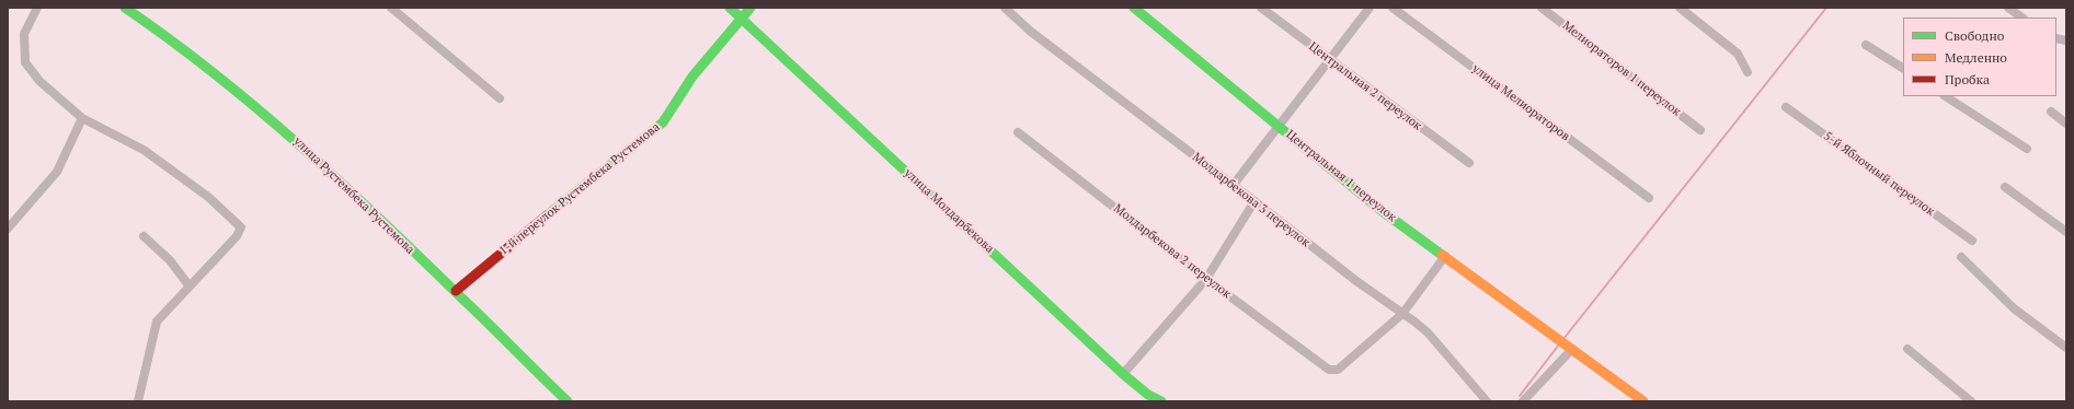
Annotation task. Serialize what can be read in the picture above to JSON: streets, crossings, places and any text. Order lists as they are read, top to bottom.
{
  "streets": {
    "street": [
      "Мелиораторов 1 переулок",
      "Центральная 2 переулок",
      "улица Мелиораторов",
      "5-й Яблочный переулок",
      "Центральная 1 переулок",
      "1-й переулок Рустембека Рустемова",
      "улица Рустембека Рустемова",
      "Молдарбекова 3 переулок",
      "улица Молдарбекова",
      "Молдарбекова 2 переулок"
    ]
  },
  "crossings": [
    ["1-й переулок Рустембека Рустемова", "улица Рустембека Рустемова"],
    ["1-й переулок Рустембека Рустемова", "улица Молдарбекова"],
    ["Молдарбекова 3 переулок", "Молдарбекова 2 переулок"]
  ],
  "legend": ["Свободно", "Медленно", "Пробка"]
}
